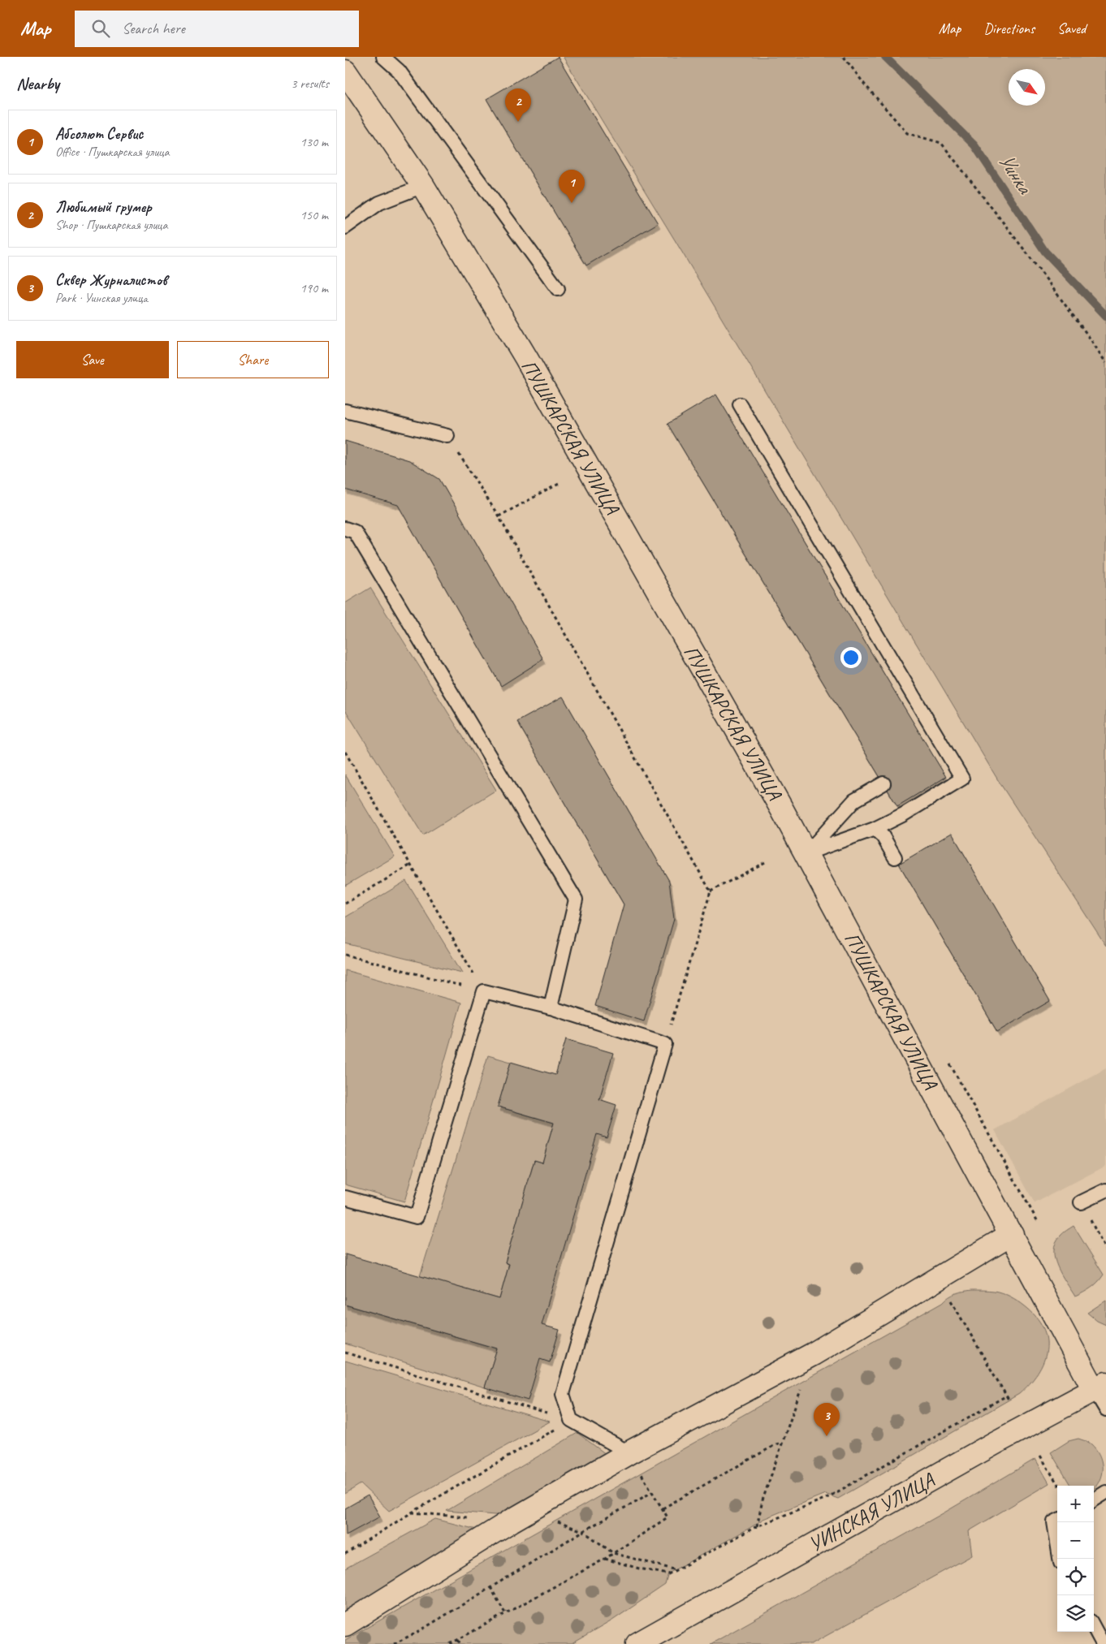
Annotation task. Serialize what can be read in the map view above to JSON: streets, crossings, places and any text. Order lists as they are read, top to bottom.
{
  "streets": {
    "street": ["ПУШКАРСКАЯ УЛИЦА", "УИНСКАЯ УЛИЦА"]
  },
  "crossings": [
    ["ПУШКАРСКАЯ УЛИЦА", "УИНСКАЯ УЛИЦА"]
  ],
  "water": ["Уинка"],
  "north": "bottom right",
  "page": {
    "header": "Map",
    "search": "Search here",
    "nav": ["Map", "Directions", "Saved"],
    "heading": ["Nearby", "3 results"],
    "pins": ["2", "1", "3"],
    "list": [
      {
        "mark": "1",
        "name": "Абсолют Сервис",
        "note": "Office · Пушкарская улица",
        "value": "130 m"
      },
      {
        "mark": "2",
        "name": "Любимый грумер",
        "note": "Shop · Пушкарская улица",
        "value": "150 m"
      },
      {
        "mark": "3",
        "name": "Сквер Журналистов",
        "note": "Park · Уинская улица",
        "value": "190 m"
      }
    ],
    "buttons": ["Save", "Share"],
    "map_buttons": ["+", "−"]
  }
}
